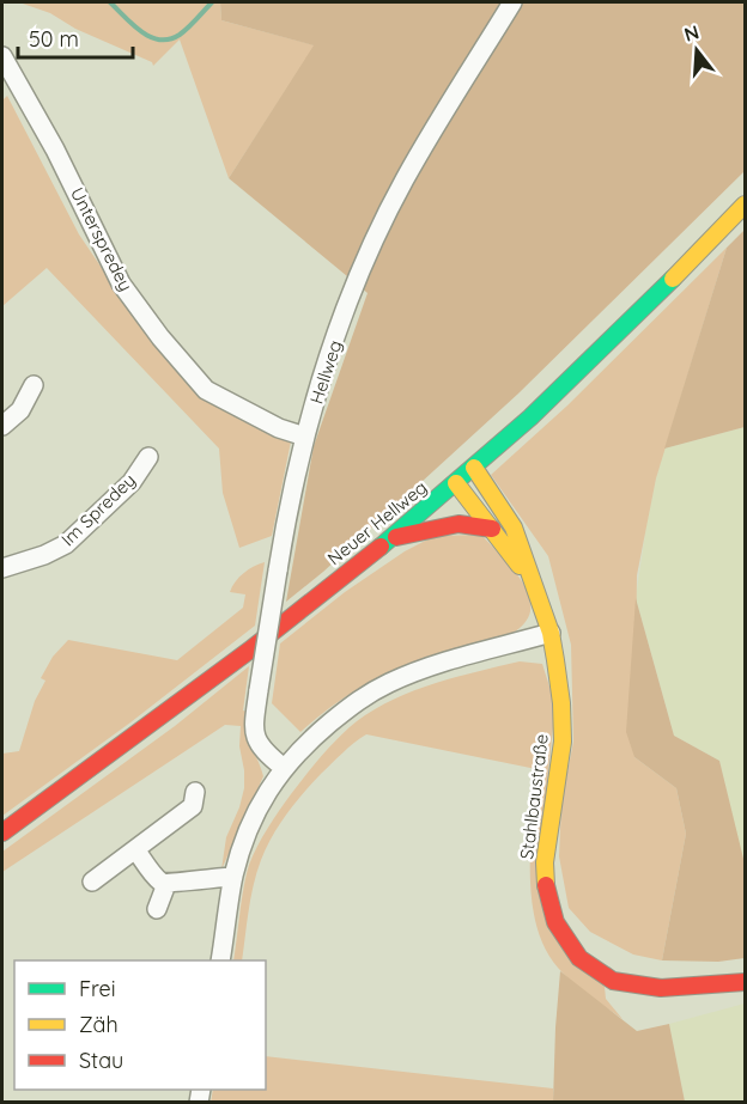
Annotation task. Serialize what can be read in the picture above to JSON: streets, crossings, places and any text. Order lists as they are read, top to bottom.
{
  "streets": {
    "main road": ["Neuer Hellweg", "Stahlbaustraße"],
    "street": ["Unterspredey", "Hellweg", "Im Spredey"]
  },
  "crossings": [
    ["Unterspredey", "Hellweg"],
    ["Neuer Hellweg", "Stahlbaustraße"]
  ],
  "legend": ["Frei", "Zäh", "Stau"],
  "scale_bar": "50 m",
  "north": "top"
}
